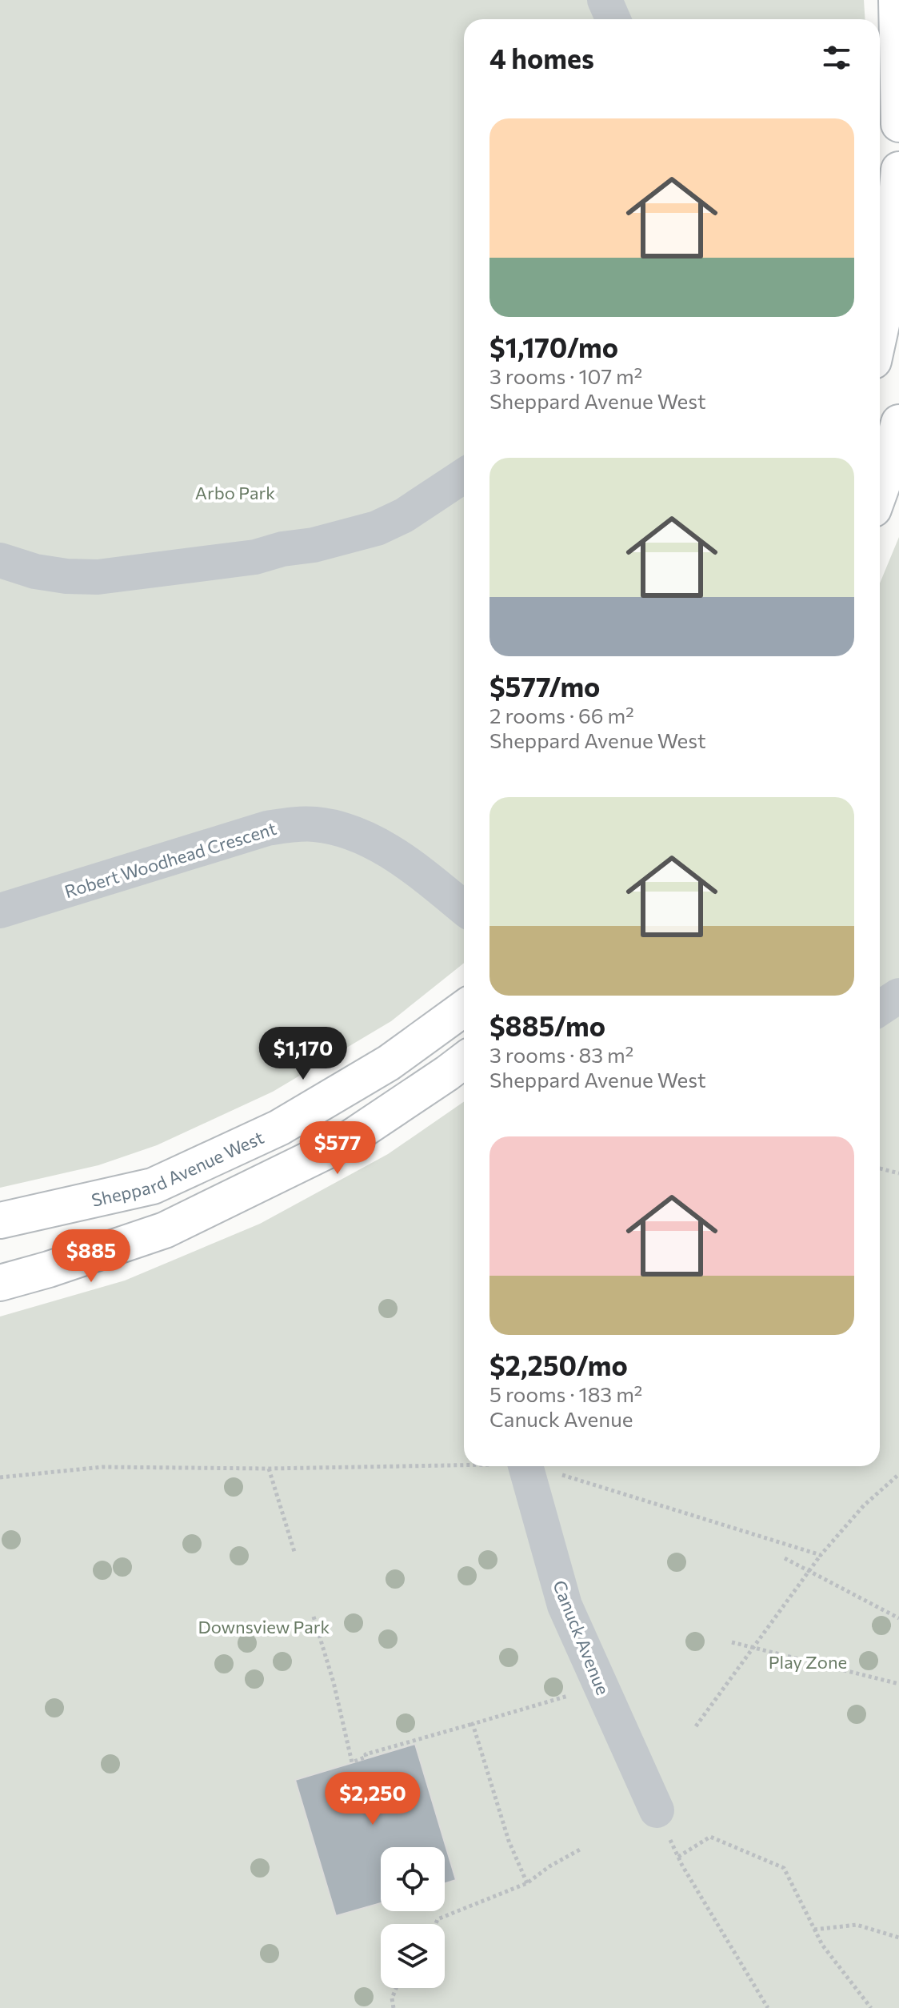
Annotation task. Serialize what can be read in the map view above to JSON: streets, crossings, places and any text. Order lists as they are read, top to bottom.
{
  "streets": {
    "main road": ["Sheppard Avenue West"],
    "street": ["Robert Woodhead Crescent", "Canuck Avenue"]
  },
  "parks": ["Arbo Park", "Downsview Park", "Play Zone"],
  "page": {
    "heading": "4 homes",
    "list": [
      {
        "name": "$1,170/mo",
        "note": "3 rooms · 107 m² · Sheppard Avenue West"
      },
      {
        "name": "$577/mo",
        "note": "2 rooms · 66 m² · Sheppard Avenue West"
      },
      {
        "name": "$885/mo",
        "note": "3 rooms · 83 m² · Sheppard Avenue West"
      },
      {
        "name": "$2,250/mo",
        "note": "5 rooms · 183 m² · Canuck Avenue"
      }
    ],
    "price": [
      "$1,170",
      "$577",
      "$885",
      "$2,250"
    ]
  }
}
